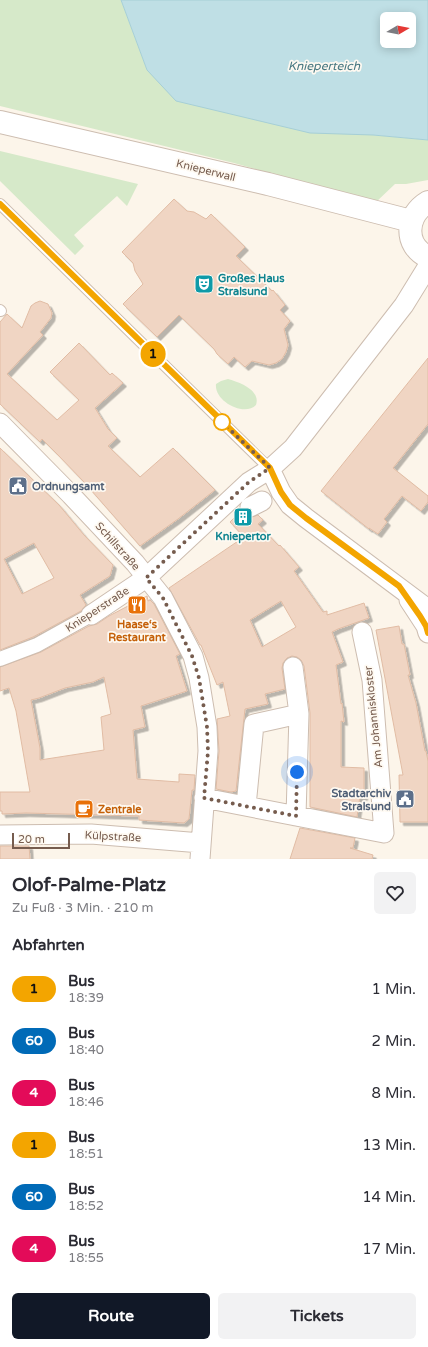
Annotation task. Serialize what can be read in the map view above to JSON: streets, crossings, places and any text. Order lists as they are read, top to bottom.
{
  "streets": {
    "street": [
      "Knieperwall",
      "Schillstraße",
      "Knieperstraße",
      "Am Johanniskloster",
      "Külpstraße"
    ]
  },
  "crossings": [
    ["Schillstraße", "Knieperstraße"],
    ["Schillstraße", "Am Johanniskloster"],
    ["Schillstraße", "Külpstraße"]
  ],
  "water": ["Knieperteich"],
  "places": {
    "theatre": ["Großes Haus Stralsund"],
    "public building": ["Ordnungsamt", "Stadtarchiv Stralsund"],
    "building": ["Kniepertor"],
    "restaurant": ["Haase‘s Restaurant"],
    "cafe": ["Zentrale"]
  },
  "lines": ["bus line 1"],
  "scale_bar": "20 m",
  "north": "right",
  "page": {
    "on_map": "1",
    "scale": "20 m",
    "heading": [
      ["Olof-Palme-Platz", "Zu Fuß · 3 Min. · 210 m"],
      "Abfahrten"
    ],
    "list": [
      {
        "mark": "1",
        "name": "Bus",
        "note": "18:39",
        "value": "1 Min."
      },
      {
        "mark": "60",
        "name": "Bus",
        "note": "18:40",
        "value": "2 Min."
      },
      {
        "mark": "4",
        "name": "Bus",
        "note": "18:46",
        "value": "8 Min."
      },
      {
        "mark": "1",
        "name": "Bus",
        "note": "18:51",
        "value": "13 Min."
      },
      {
        "mark": "60",
        "name": "Bus",
        "note": "18:52",
        "value": "14 Min."
      },
      {
        "mark": "4",
        "name": "Bus",
        "note": "18:55",
        "value": "17 Min."
      }
    ],
    "buttons": ["Route", "Tickets"]
  }
}
